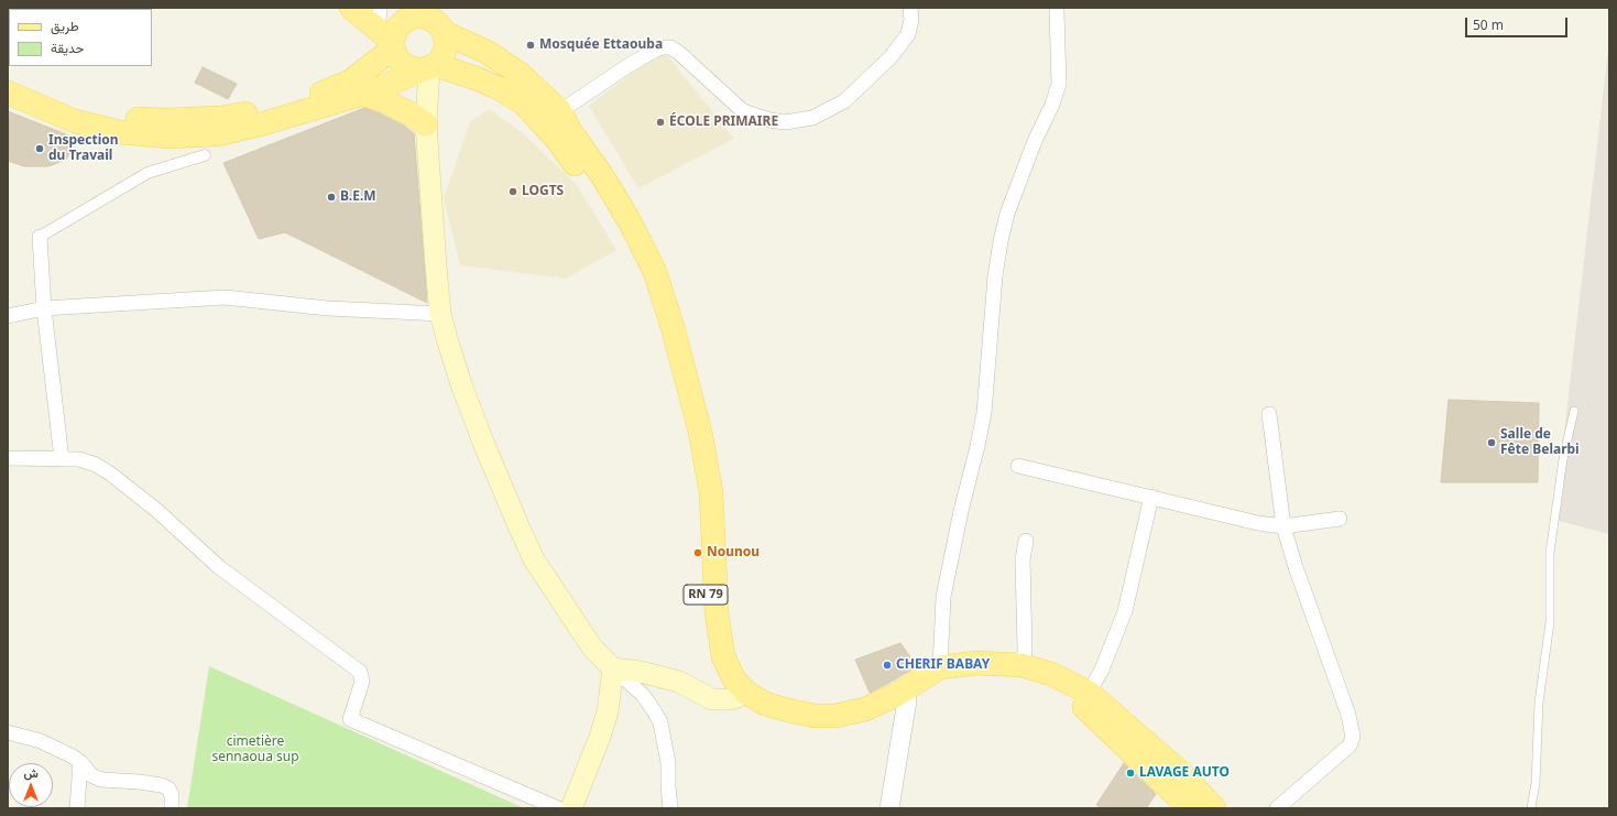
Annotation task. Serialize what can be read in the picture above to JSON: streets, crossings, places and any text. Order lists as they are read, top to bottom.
{
  "streets": {
    "main road": ["RN 79"]
  },
  "parks": ["cimetière sennaoua sup"],
  "places": [
    "Mosquée Ettaouba",
    "ÉCOLE PRIMAIRE",
    "Inspection du Travail",
    "LOGTS",
    "B.E.M",
    "Salle de Fête Belarbi",
    "Nounou",
    "CHERIF BABAY",
    "LAVAGE AUTO"
  ],
  "legend": ["طريق", "حديقة"],
  "scale_bar": "50 m",
  "north": "top"
}
